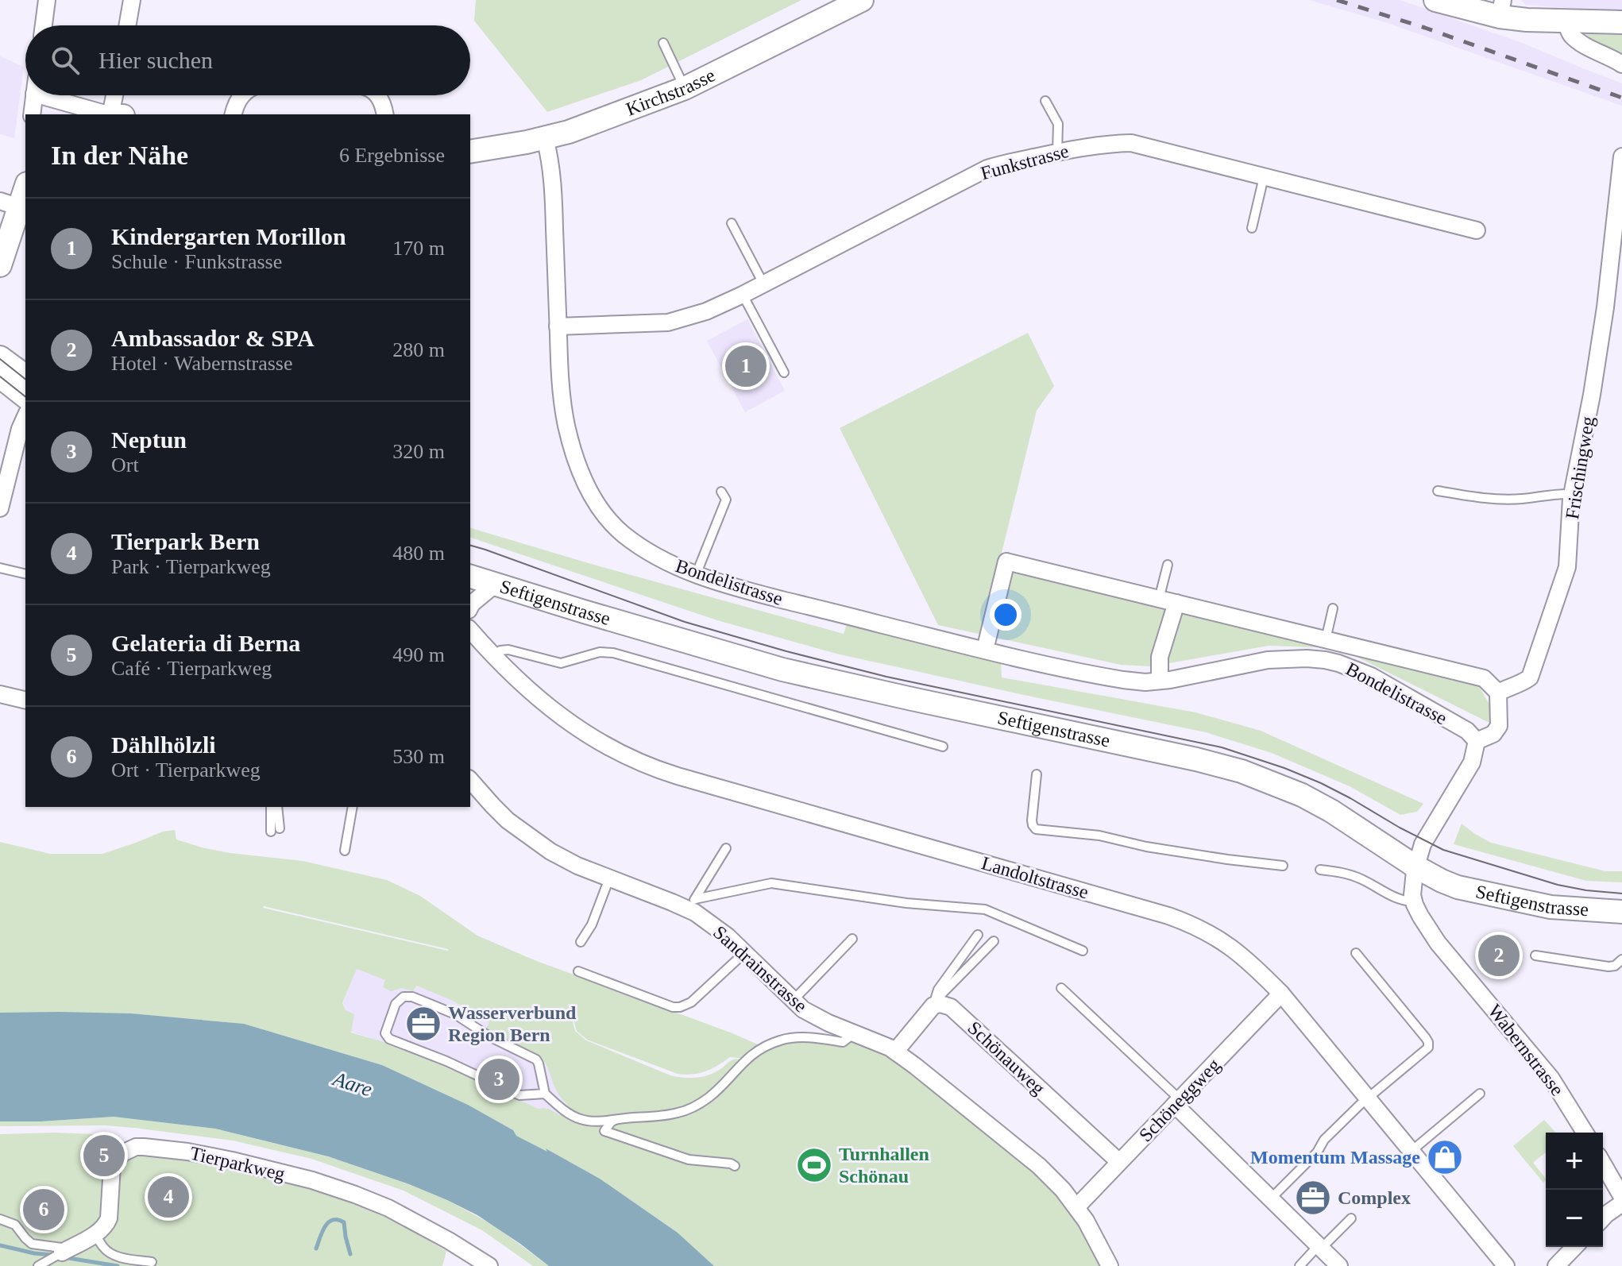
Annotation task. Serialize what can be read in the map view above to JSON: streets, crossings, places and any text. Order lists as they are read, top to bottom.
{
  "streets": {
    "main road": ["Kirchstrasse", "Seftigenstrasse"],
    "street": [
      "Funkstrasse",
      "Frischingweg",
      "Bondelistrasse",
      "Landoltstrasse",
      "Sandrainstrasse",
      "Wabernstrasse",
      "Schönauweg",
      "Schöneggweg",
      "Tierparkweg"
    ]
  },
  "crossings": [
    ["Kirchstrasse", "Bondelistrasse"],
    ["Funkstrasse", "Bondelistrasse"],
    ["Frischingweg", "Bondelistrasse"],
    ["Landoltstrasse", "Schöneggweg"],
    ["Sandrainstrasse", "Schöneggweg"],
    ["Schönauweg", "Schöneggweg"]
  ],
  "water": ["Aare"],
  "places": {
    "office": ["Wasserverbund Region Bern", "Complex"],
    "shop": ["Momentum Massage"],
    "sports": ["Turnhallen Schönau"]
  },
  "page": {
    "search": "Hier suchen",
    "heading": ["In der Nähe", "6 Ergebnisse"],
    "list": [
      {
        "mark": "1",
        "name": "Kindergarten Morillon",
        "note": "Schule · Funkstrasse",
        "value": "170 m"
      },
      {
        "mark": "2",
        "name": "Ambassador & SPA",
        "note": "Hotel · Wabernstrasse",
        "value": "280 m"
      },
      {
        "mark": "3",
        "name": "Neptun",
        "note": "Ort",
        "value": "320 m"
      },
      {
        "mark": "4",
        "name": "Tierpark Bern",
        "note": "Park · Tierparkweg",
        "value": "480 m"
      },
      {
        "mark": "5",
        "name": "Gelateria di Berna",
        "note": "Café · Tierparkweg",
        "value": "490 m"
      },
      {
        "mark": "6",
        "name": "Dählhölzli",
        "note": "Ort · Tierparkweg",
        "value": "530 m"
      }
    ],
    "pins": [
      "1",
      "2",
      "3",
      "5",
      "4",
      "6"
    ],
    "map_buttons": ["+", "−"]
  }
}
